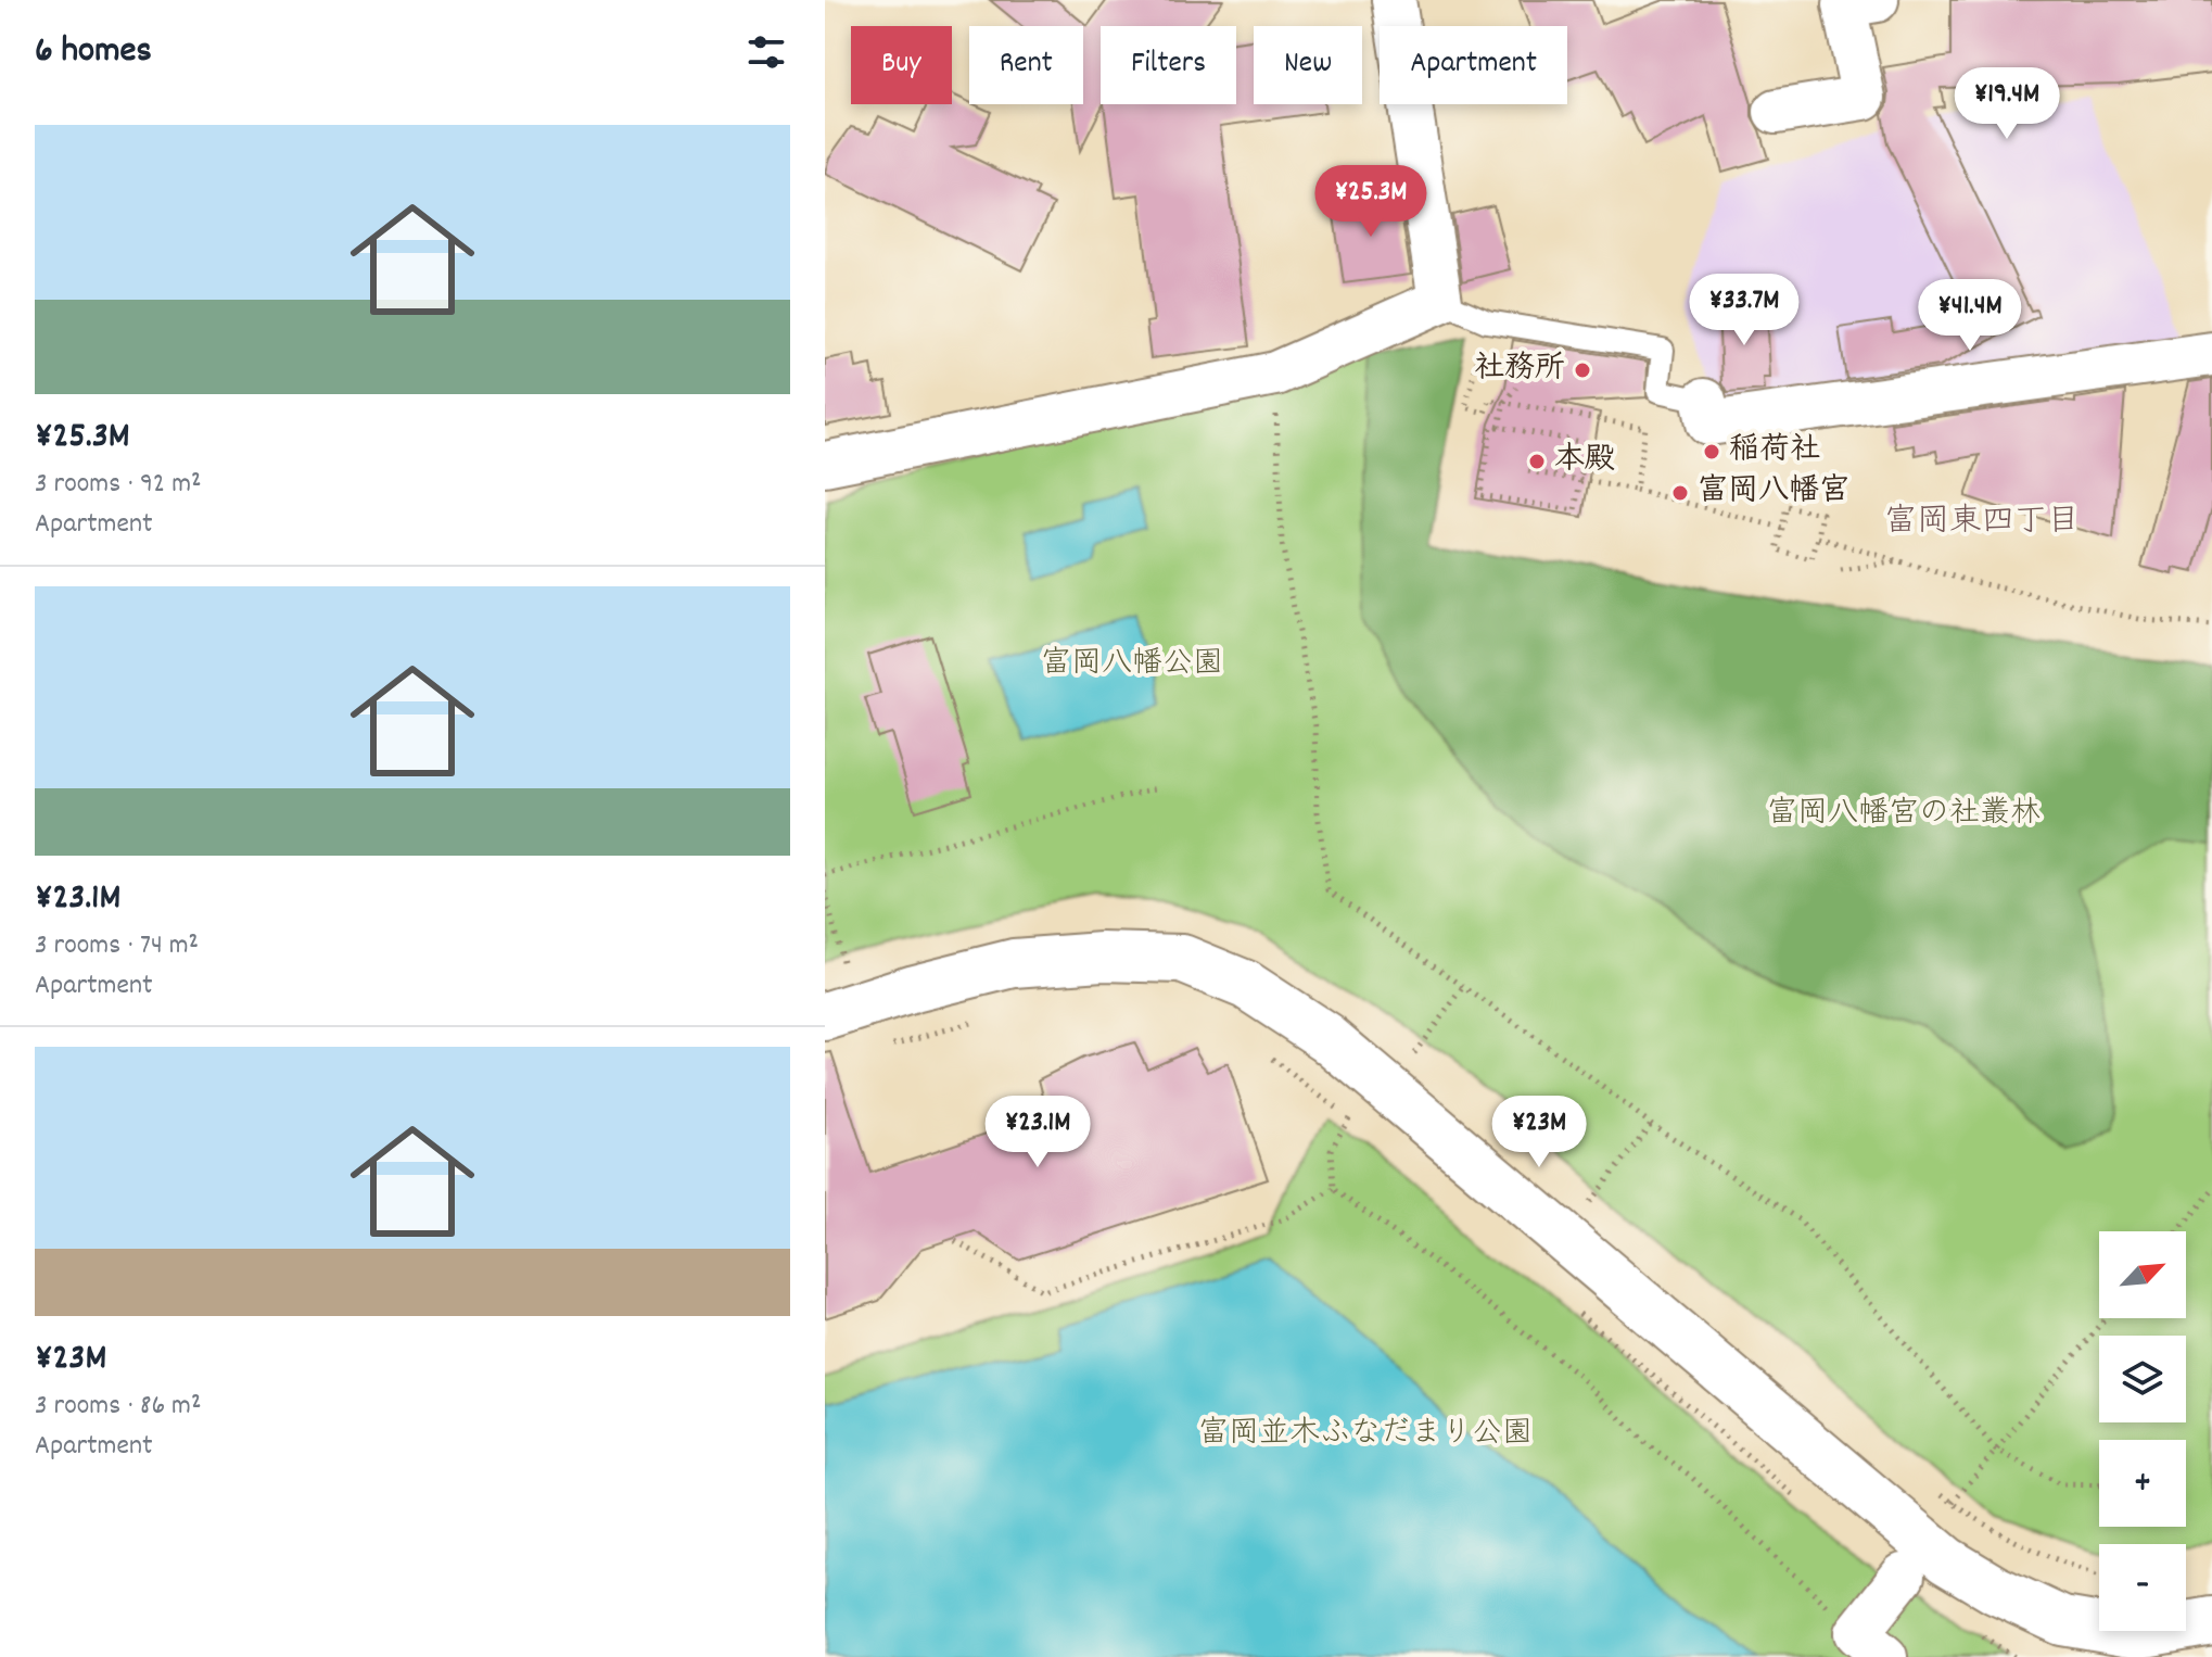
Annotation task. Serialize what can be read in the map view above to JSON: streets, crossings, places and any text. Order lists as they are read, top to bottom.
{
  "districts": ["富岡東四丁目"],
  "parks": ["富岡八幡公園", "富岡八幡宮の社叢林", "富岡並木ふなだまり公園"],
  "places": [
    "社務所",
    "稲荷社",
    "本殿",
    "富岡八幡宮"
  ],
  "north": "top right",
  "page": {
    "heading": "6 homes",
    "chip": [
      "Buy",
      "Rent",
      "Filters",
      "New",
      "Apartment"
    ],
    "price": [
      "¥19.4M",
      "¥25.3M",
      "¥33.7M",
      "¥41.4M",
      "¥23.1M",
      "¥23M"
    ],
    "list": [
      {
        "name": "¥25.3M",
        "note": "3 rooms · 92 m² · Apartment"
      },
      {
        "name": "¥23.1M",
        "note": "3 rooms · 74 m² · Apartment"
      },
      {
        "name": "¥23M",
        "note": "3 rooms · 86 m² · Apartment"
      }
    ],
    "map_buttons": ["+", "−"]
  }
}
